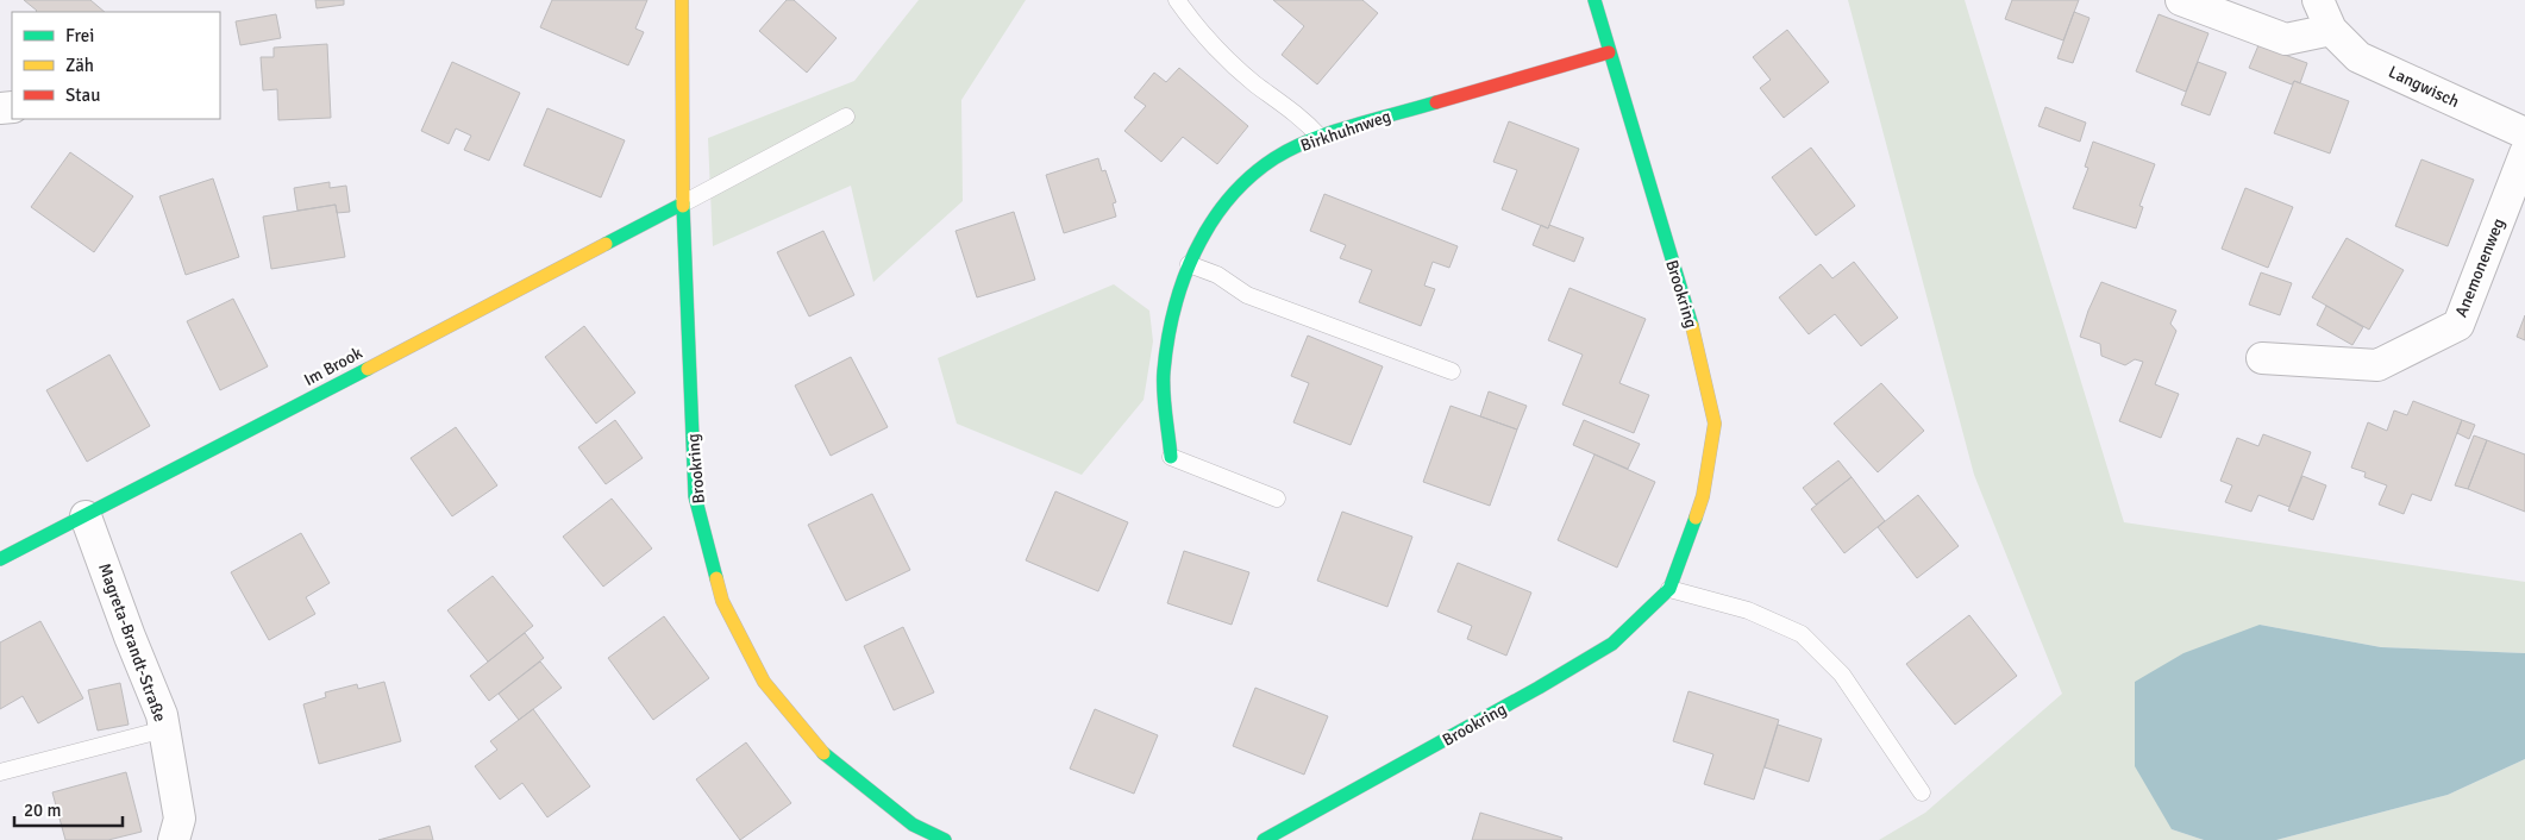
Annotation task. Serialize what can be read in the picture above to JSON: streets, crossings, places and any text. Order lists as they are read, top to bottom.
{
  "streets": {
    "street": [
      "Langwisch",
      "Birkhuhnweg",
      "Anemonenweg",
      "Brookring",
      "Im Brook",
      "Magreta-Brandt-Straße"
    ]
  },
  "crossings": [
    ["Birkhuhnweg", "Brookring"],
    ["Brookring", "Im Brook"],
    ["Im Brook", "Magreta-Brandt-Straße"]
  ],
  "legend": ["Frei", "Zäh", "Stau"],
  "scale_bar": "20 m"
}
